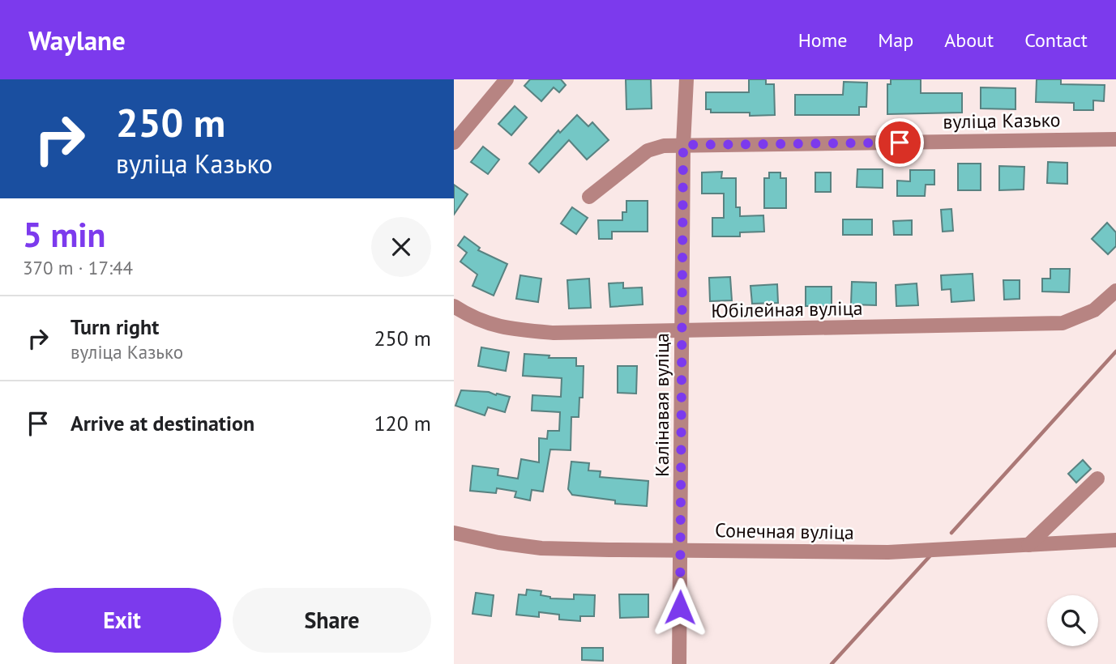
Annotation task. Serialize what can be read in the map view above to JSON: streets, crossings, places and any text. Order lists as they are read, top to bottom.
{
  "streets": {
    "street": [
      "вуліца Казько",
      "Юбілейная вуліца",
      "Калінавая вуліца",
      "Сонечная вуліца"
    ]
  },
  "crossings": [
    ["вуліца Казько", "Калінавая вуліца"],
    ["Юбілейная вуліца", "Калінавая вуліца"],
    ["Калінавая вуліца", "Сонечная вуліца"]
  ],
  "page": {
    "header": "Waylane",
    "nav": [
      "Home",
      "Map",
      "About",
      "Contact"
    ],
    "turn": ["250 m", "вуліца Казько"],
    "heading": ["5 min", "370 m · 17:44"],
    "list": [
      {
        "name": "Turn right",
        "note": "вуліца Казько",
        "value": "250 m"
      },
      {
        "name": "Arrive at destination",
        "value": "120 m"
      }
    ],
    "buttons": ["Exit", "Share"]
  }
}
